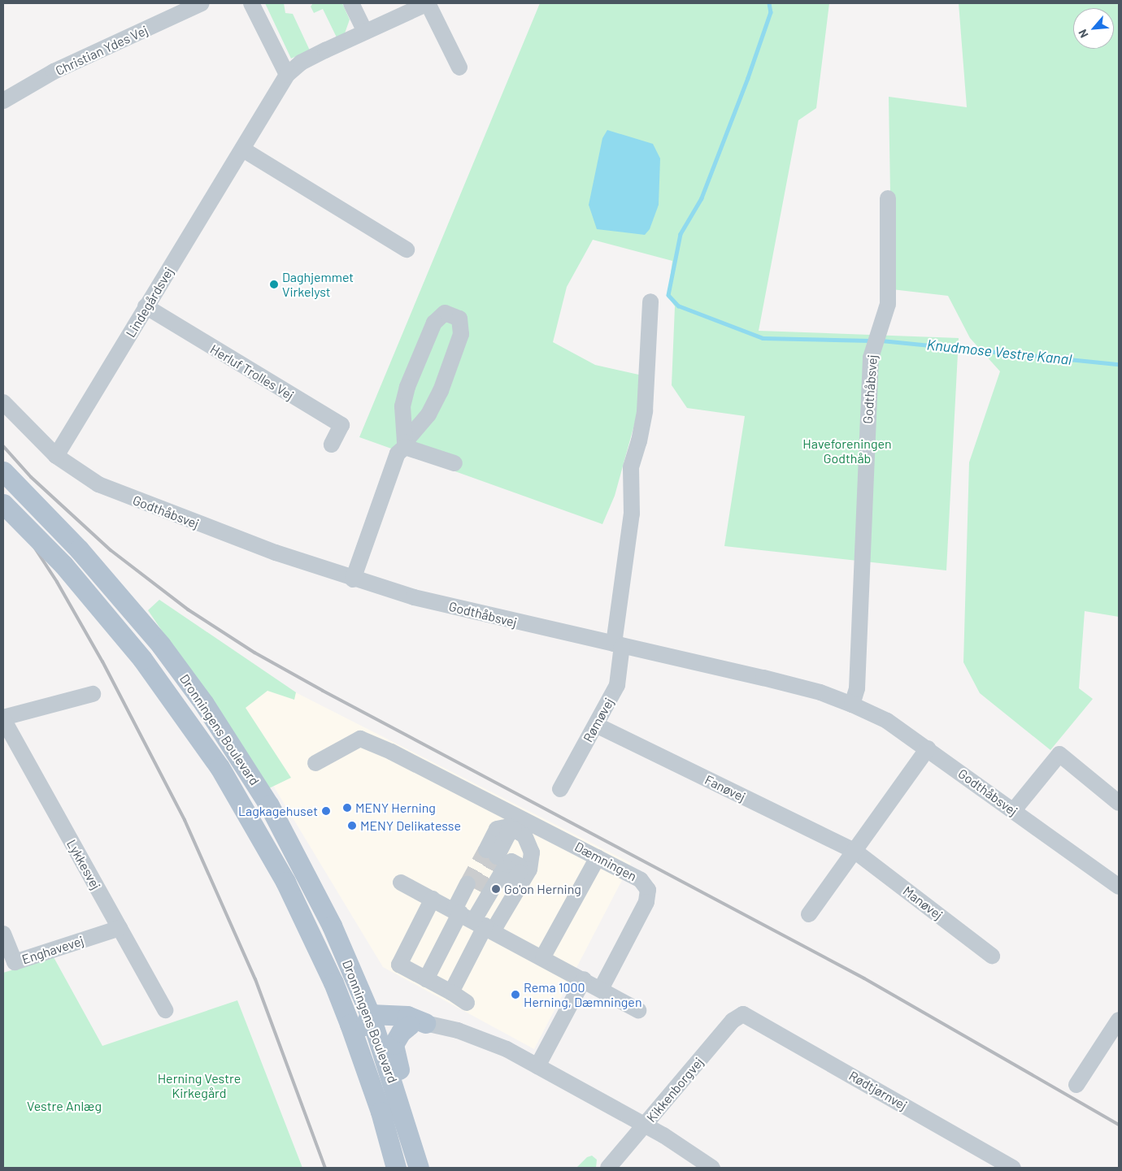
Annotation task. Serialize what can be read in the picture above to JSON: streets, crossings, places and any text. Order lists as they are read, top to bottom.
{
  "streets": {
    "main road": ["Dronningens Boulevard"],
    "street": [
      "Christian Ydes Vej",
      "Lindegårdsvej",
      "Herluf Trolles Vej",
      "Godthåbsvej",
      "Rømøvej",
      "Fanøvej",
      "Dæmningen",
      "Lykkesvej",
      "Manøvej",
      "Enghavevej",
      "Kikkenborgvej",
      "Rødtjørnvej"
    ]
  },
  "crossings": [
    ["Lindegårdsvej", "Herluf Trolles Vej"],
    ["Lindegårdsvej", "Godthåbsvej"],
    ["Godthåbsvej", "Rømøvej"],
    ["Rømøvej", "Fanøvej"],
    ["Fanøvej", "Manøvej"],
    ["Lykkesvej", "Enghavevej"],
    ["Kikkenborgvej", "Rødtjørnvej"]
  ],
  "water": ["Knudmose Vestre Kanal"],
  "parks": ["Haveforeningen Godthåb", "Herning Vestre Kirkegård", "Vestre Anlæg"],
  "places": [
    "Daghjemmet Virkelyst",
    "MENY Herning",
    "Lagkagehuset",
    "MENY Delikatesse",
    "Go'on Herning",
    "Rema 1000 Herning, Dæmningen"
  ],
  "north": "bottom left"
}
